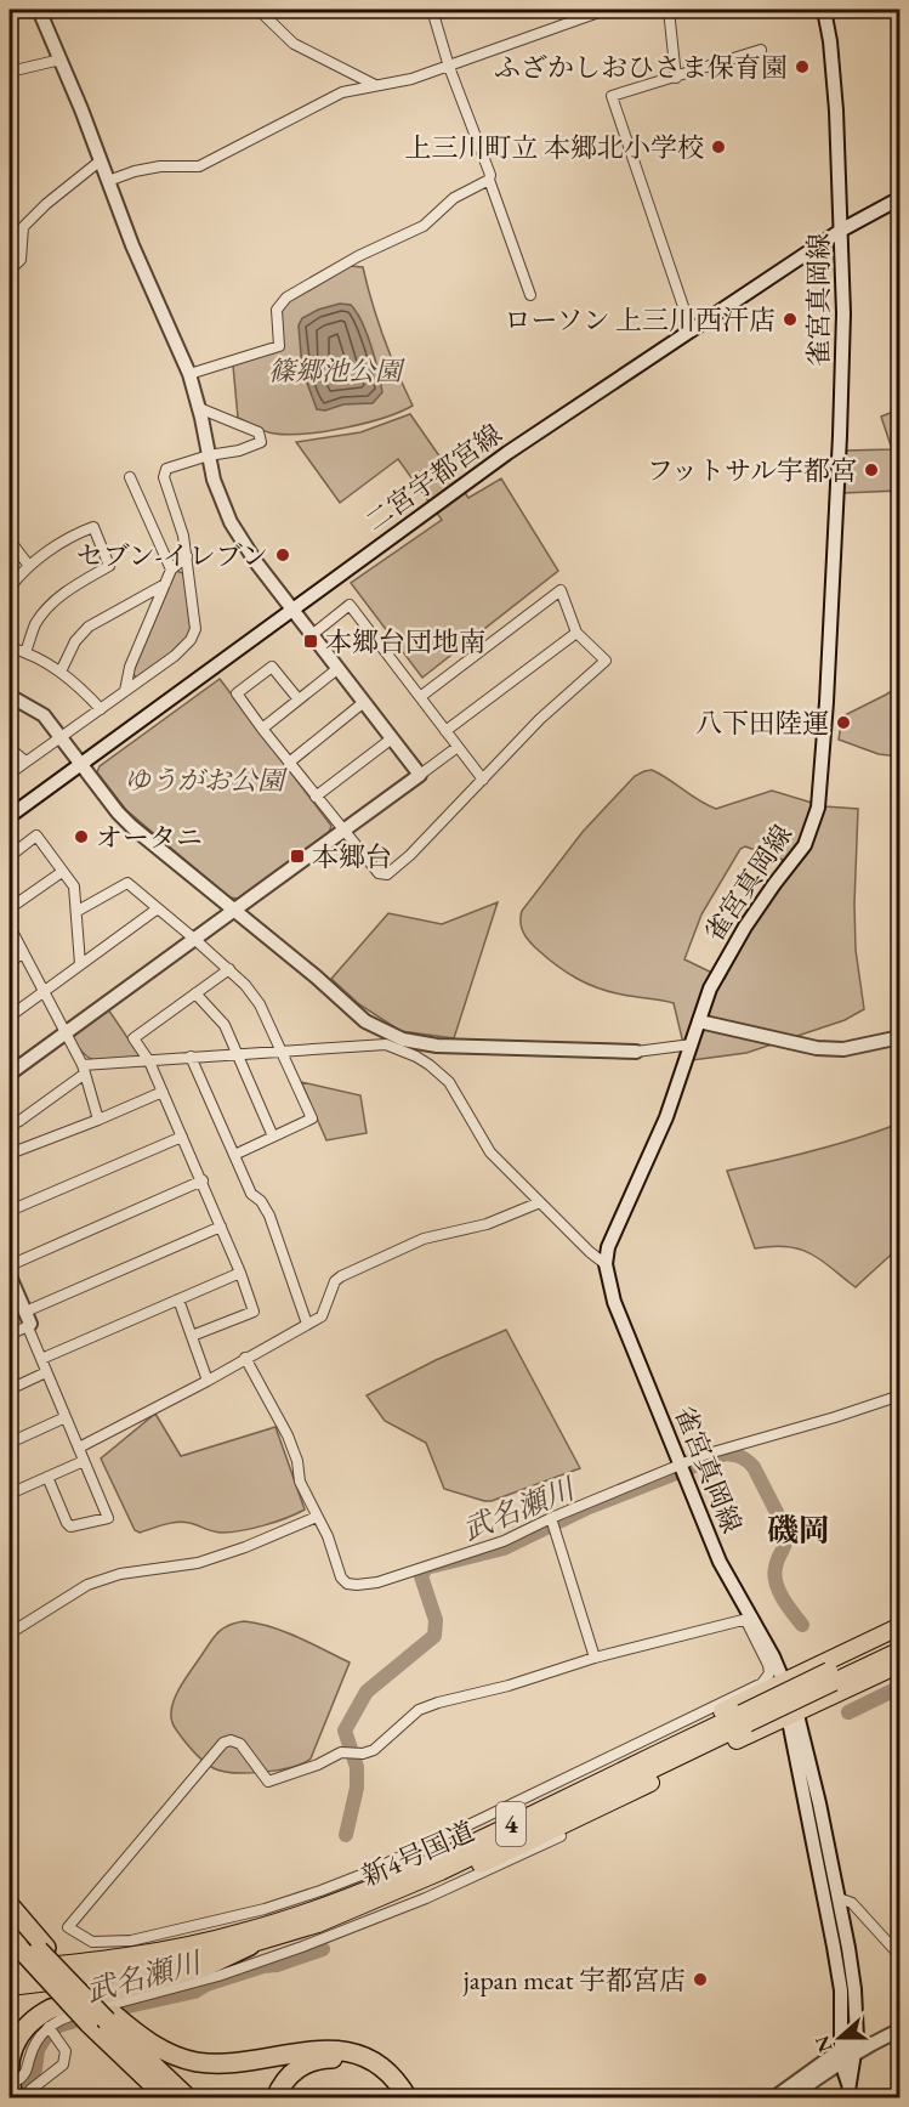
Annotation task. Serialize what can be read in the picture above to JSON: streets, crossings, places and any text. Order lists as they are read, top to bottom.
{
  "streets": {
    "highway": ["4", "新4号国道"],
    "main road": ["雀宮真岡線", "二宮宇都宮線"]
  },
  "crossings": [
    ["雀宮真岡線", "二宮宇都宮線"]
  ],
  "districts": ["磯岡"],
  "water": ["武名瀬川"],
  "parks": ["篠郷池公園", "ゆうがお公園"],
  "places": {
    "other": [
      "ふざかしおひさま保育園",
      "上三川町立 本郷北小学校",
      "ローソン 上三川西汗店",
      "フットサル宇都宮",
      "セブン-イレブン",
      "八下田陸運",
      "オータニ",
      "japan meat 宇都宮店"
    ],
    "transit": ["本郷台団地南", "本郷台"]
  },
  "north": "left"
}
